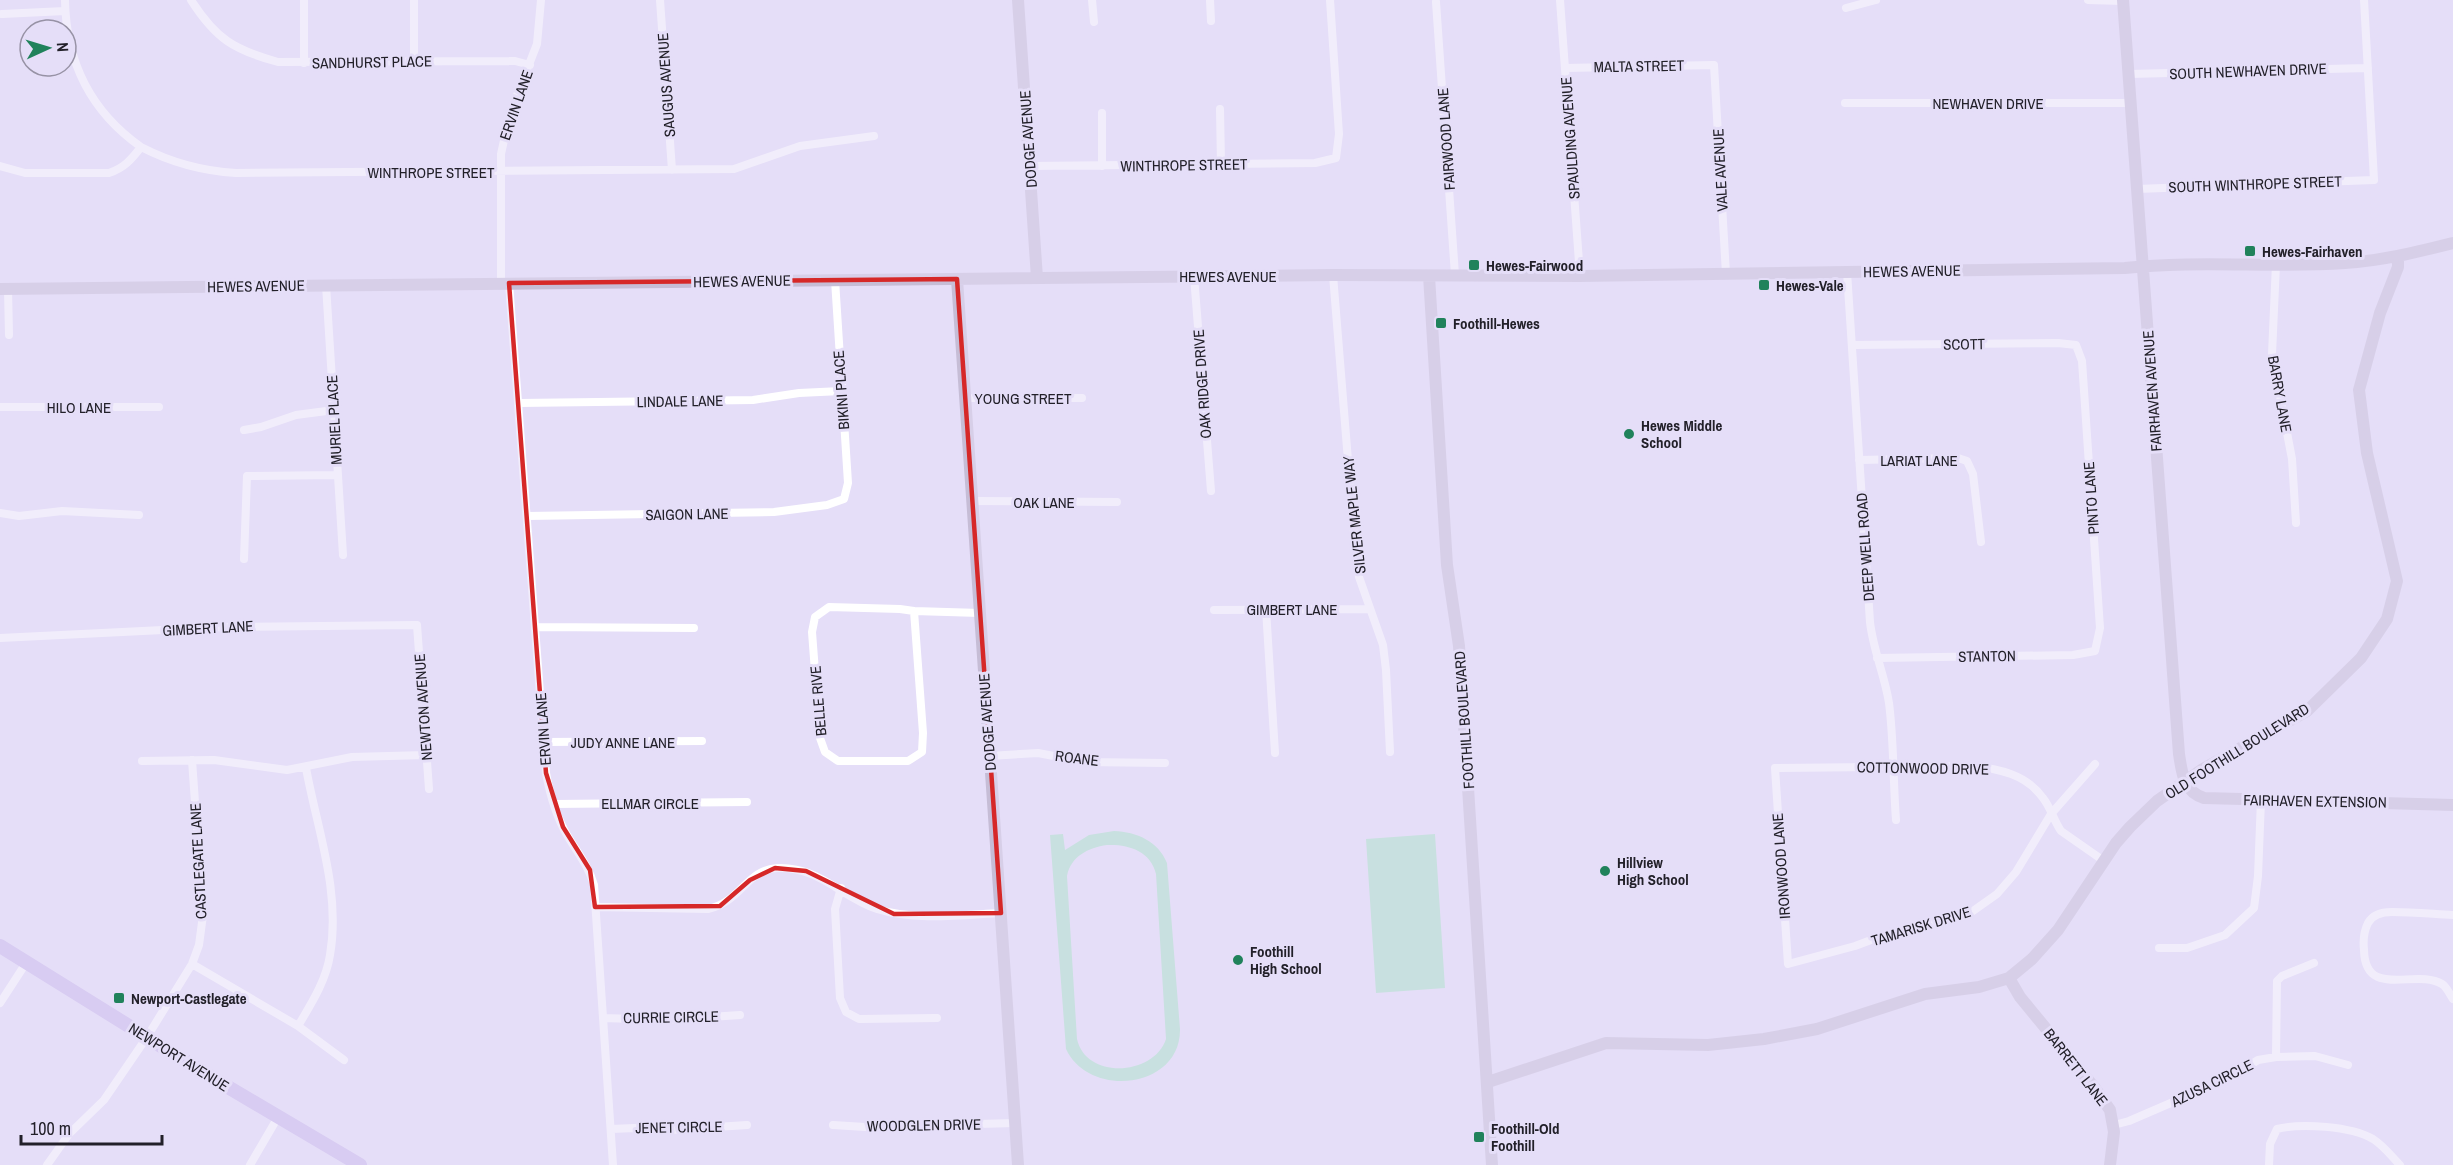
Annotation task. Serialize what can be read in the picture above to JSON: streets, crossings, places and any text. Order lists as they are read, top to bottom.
{
  "streets": {
    "main road": ["NEWPORT AVENUE"],
    "street": [
      "SANDHURST PLACE",
      "MALTA STREET",
      "SOUTH NEWHAVEN DRIVE",
      "SAUGUS AVENUE",
      "NEWHAVEN DRIVE",
      "ERVIN LANE",
      "SPAULDING AVENUE",
      "DODGE AVENUE",
      "FAIRWOOD LANE",
      "WINTHROPE STREET",
      "VALE AVENUE",
      "SOUTH WINTHROPE STREET",
      "HEWES AVENUE",
      "SCOTT",
      "OAK RIDGE DRIVE",
      "BIKINI PLACE",
      "FAIRHAVEN AVENUE",
      "BARRY LANE",
      "YOUNG STREET",
      "LINDALE LANE",
      "HILO LANE",
      "MURIEL PLACE",
      "LARIAT LANE",
      "PINTO LANE",
      "OAK LANE",
      "SAIGON LANE",
      "SILVER MAPLE WAY",
      "DEEP WELL ROAD",
      "GIMBERT LANE",
      "STANTON",
      "BELLE RIVE",
      "NEWTON AVENUE",
      "FOOTHILL BOULEVARD",
      "JUDY ANNE LANE",
      "OLD FOOTHILL BOULEVARD",
      "ROANE",
      "COTTONWOOD DRIVE",
      "FAIRHAVEN EXTENSION",
      "ELLMAR CIRCLE",
      "CASTLEGATE LANE",
      "IRONWOOD LANE",
      "TAMARISK DRIVE",
      "CURRIE CIRCLE",
      "BARRETT LANE",
      "AZUSA CIRCLE",
      "WOODGLEN DRIVE",
      "JENET CIRCLE"
    ]
  },
  "crossings": [
    ["SANDHURST PLACE", "ERVIN LANE"],
    ["MALTA STREET", "SPAULDING AVENUE"],
    ["MALTA STREET", "VALE AVENUE"],
    ["SOUTH NEWHAVEN DRIVE", "SOUTH WINTHROPE STREET"],
    ["SOUTH NEWHAVEN DRIVE", "FAIRHAVEN AVENUE"],
    ["SAUGUS AVENUE", "WINTHROPE STREET"],
    ["NEWHAVEN DRIVE", "FAIRHAVEN AVENUE"],
    ["ERVIN LANE", "WINTHROPE STREET"],
    ["ERVIN LANE", "HEWES AVENUE"],
    ["ERVIN LANE", "LINDALE LANE"],
    ["ERVIN LANE", "SAIGON LANE"],
    ["ERVIN LANE", "JUDY ANNE LANE"],
    ["ERVIN LANE", "ELLMAR CIRCLE"],
    ["ERVIN LANE", "CURRIE CIRCLE"],
    ["ERVIN LANE", "JENET CIRCLE"],
    ["SPAULDING AVENUE", "HEWES AVENUE"],
    ["DODGE AVENUE", "WINTHROPE STREET"],
    ["DODGE AVENUE", "HEWES AVENUE"],
    ["DODGE AVENUE", "YOUNG STREET"],
    ["DODGE AVENUE", "OAK LANE"],
    ["DODGE AVENUE", "BELLE RIVE"],
    ["DODGE AVENUE", "ROANE"],
    ["DODGE AVENUE", "WOODGLEN DRIVE"],
    ["FAIRWOOD LANE", "HEWES AVENUE"],
    ["VALE AVENUE", "HEWES AVENUE"],
    ["SOUTH WINTHROPE STREET", "FAIRHAVEN AVENUE"],
    ["HEWES AVENUE", "OAK RIDGE DRIVE"],
    ["HEWES AVENUE", "BIKINI PLACE"],
    ["HEWES AVENUE", "FAIRHAVEN AVENUE"],
    ["HEWES AVENUE", "BARRY LANE"],
    ["HEWES AVENUE", "MURIEL PLACE"],
    ["HEWES AVENUE", "SILVER MAPLE WAY"],
    ["HEWES AVENUE", "DEEP WELL ROAD"],
    ["HEWES AVENUE", "FOOTHILL BOULEVARD"],
    ["HEWES AVENUE", "OLD FOOTHILL BOULEVARD"],
    ["SCOTT", "PINTO LANE"],
    ["SCOTT", "DEEP WELL ROAD"],
    ["BIKINI PLACE", "LINDALE LANE"],
    ["BIKINI PLACE", "SAIGON LANE"],
    ["FAIRHAVEN AVENUE", "OLD FOOTHILL BOULEVARD"],
    ["FAIRHAVEN AVENUE", "FAIRHAVEN EXTENSION"],
    ["LARIAT LANE", "DEEP WELL ROAD"],
    ["PINTO LANE", "STANTON"],
    ["SILVER MAPLE WAY", "GIMBERT LANE"],
    ["DEEP WELL ROAD", "STANTON"],
    ["DEEP WELL ROAD", "COTTONWOOD DRIVE"],
    ["GIMBERT LANE", "NEWTON AVENUE"],
    ["FOOTHILL BOULEVARD", "OLD FOOTHILL BOULEVARD"],
    ["OLD FOOTHILL BOULEVARD", "COTTONWOOD DRIVE"],
    ["OLD FOOTHILL BOULEVARD", "FAIRHAVEN EXTENSION"],
    ["OLD FOOTHILL BOULEVARD", "BARRETT LANE"],
    ["COTTONWOOD DRIVE", "IRONWOOD LANE"],
    ["COTTONWOOD DRIVE", "TAMARISK DRIVE"],
    ["CASTLEGATE LANE", "NEWPORT AVENUE"],
    ["IRONWOOD LANE", "TAMARISK DRIVE"],
    ["BARRETT LANE", "AZUSA CIRCLE"]
  ],
  "places": {
    "transit": [
      "Hewes-Fairhaven",
      "Hewes-Fairwood",
      "Hewes-Vale",
      "Foothill-Hewes",
      "Newport-Castlegate",
      "Foothill-Old Foothill"
    ],
    "other": ["Hewes Middle School", "Hillview High School", "Foothill High School"]
  },
  "scale_bar": "100 m",
  "north": "right"
}
